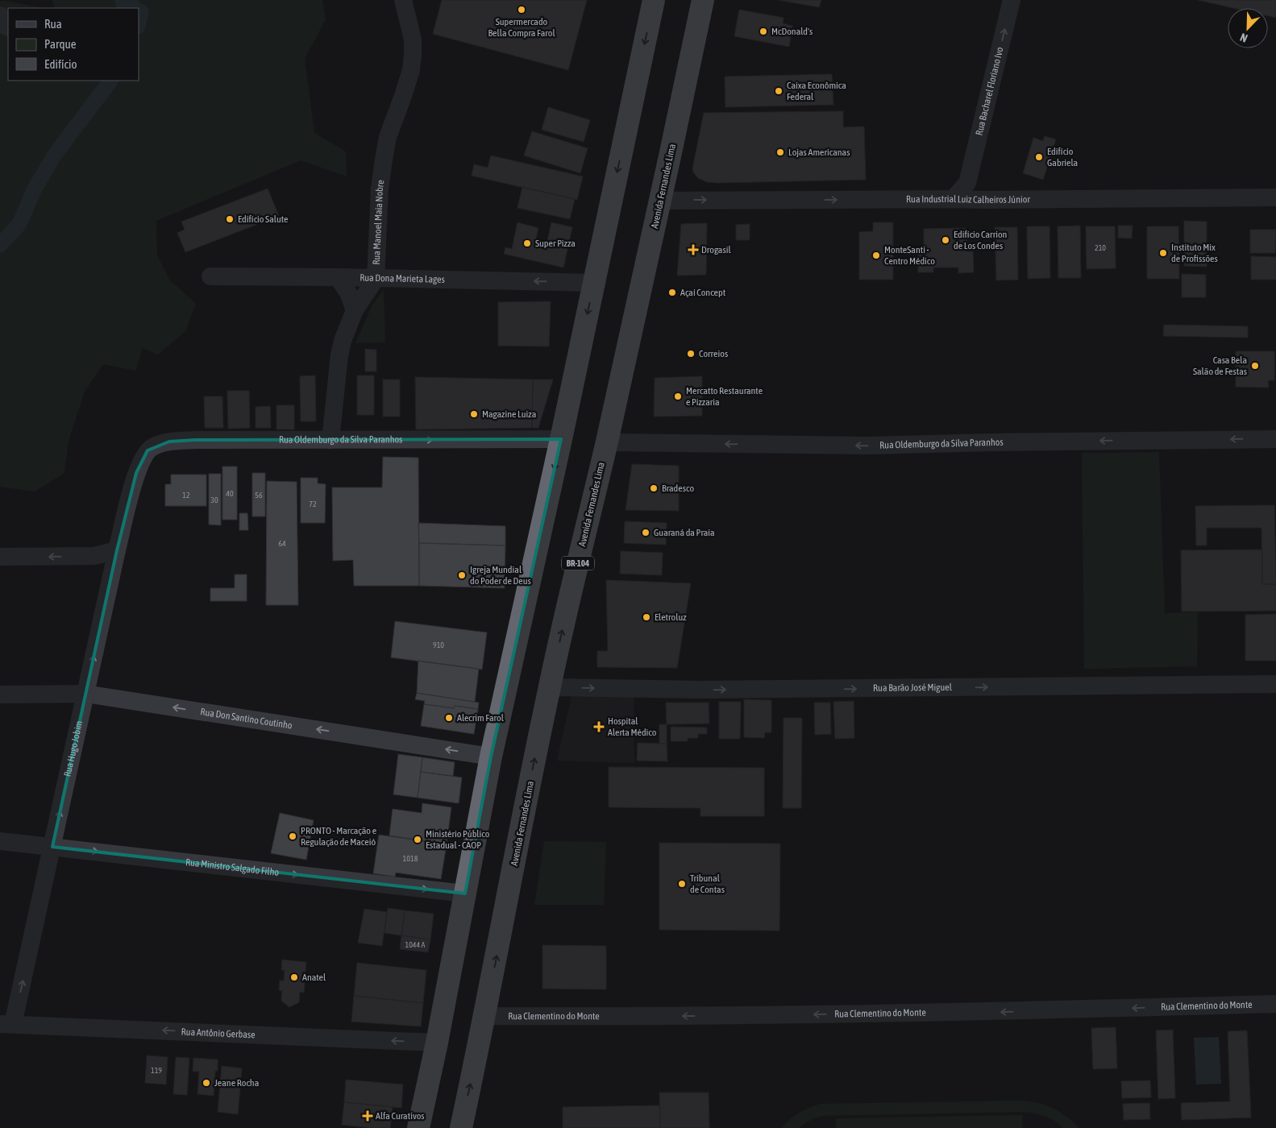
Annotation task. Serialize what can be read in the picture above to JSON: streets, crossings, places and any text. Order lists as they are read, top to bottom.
{
  "streets": {
    "highway": ["Avenida Fernandes Lima", "BR-104"],
    "street": [
      "Rua Bacharel Floriano Ivo",
      "Rua Industrial Luiz Calheiros Júnior",
      "Rua Manoel Maia Nobre",
      "Rua Dona Marieta Lages",
      "Rua Oldemburgo da Silva Paranhos",
      "Rua Barão José Miguel",
      "Rua Don Santino Coutinho",
      "Rua Hugo Jobim",
      "Rua Ministro Salgado Filho",
      "Rua Clementino do Monte",
      "Rua Antônio Gerbase"
    ]
  },
  "crossings": [
    ["Rua Bacharel Floriano Ivo", "Rua Industrial Luiz Calheiros Júnior"],
    ["Avenida Fernandes Lima", "Rua Industrial Luiz Calheiros Júnior"],
    ["Avenida Fernandes Lima", "Rua Oldemburgo da Silva Paranhos"],
    ["Avenida Fernandes Lima", "Rua Barão José Miguel"],
    ["Avenida Fernandes Lima", "Rua Clementino do Monte"],
    ["Rua Manoel Maia Nobre", "Rua Dona Marieta Lages"],
    ["Rua Manoel Maia Nobre", "Rua Oldemburgo da Silva Paranhos"],
    ["Rua Oldemburgo da Silva Paranhos", "Rua Hugo Jobim"],
    ["Rua Don Santino Coutinho", "Rua Hugo Jobim"],
    ["Rua Hugo Jobim", "Rua Ministro Salgado Filho"],
    ["Rua Hugo Jobim", "Rua Antônio Gerbase"]
  ],
  "one_way": [
    "Rua Bacharel Floriano Ivo",
    "Rua Industrial Luiz Calheiros Júnior",
    "Rua Dona Marieta Lages",
    "Rua Barão José Miguel",
    "Rua Don Santino Coutinho",
    "Rua Hugo Jobim",
    "Rua Ministro Salgado Filho",
    "Rua Clementino do Monte",
    "Rua Antônio Gerbase"
  ],
  "places": {
    "other": [
      "Supermercado Bella Compra Farol",
      "McDonald's",
      "Caixa Econômica Federal",
      "Lojas Americanas",
      "Edifício Gabriela",
      "Edifício Salute",
      "Edifício Carrion de Los Condes",
      "Super Pizza",
      "Instituto Mix de Profissões",
      "MonteSanti - Centro Médico",
      "Açaí Concept",
      "Correios",
      "Casa Bela Salão de Festas",
      "Mercatto Restaurante e Pizzaria",
      "Magazine Luiza",
      "Bradesco",
      "Guaraná da Praia",
      "Igreja Mundial do Poder de Deus",
      "Eletroluz",
      "Alecrim Farol",
      "PRONTO - Marcação e Regulação de Maceió",
      "Ministério Público Estadual - CAOP",
      "Tribunal de Contas",
      "Anatel",
      "Jeane Rocha"
    ],
    "health": ["Drogasil", "Hospital Alerta Médico", "Alfa Curativos"]
  },
  "house_numbers": [
    "210",
    "40",
    "12",
    "56",
    "30",
    "72",
    "64",
    "910",
    "1018",
    "1044 A",
    "119"
  ],
  "legend": ["Rua", "Parque", "Edifício"],
  "north": "bottom left"
}
